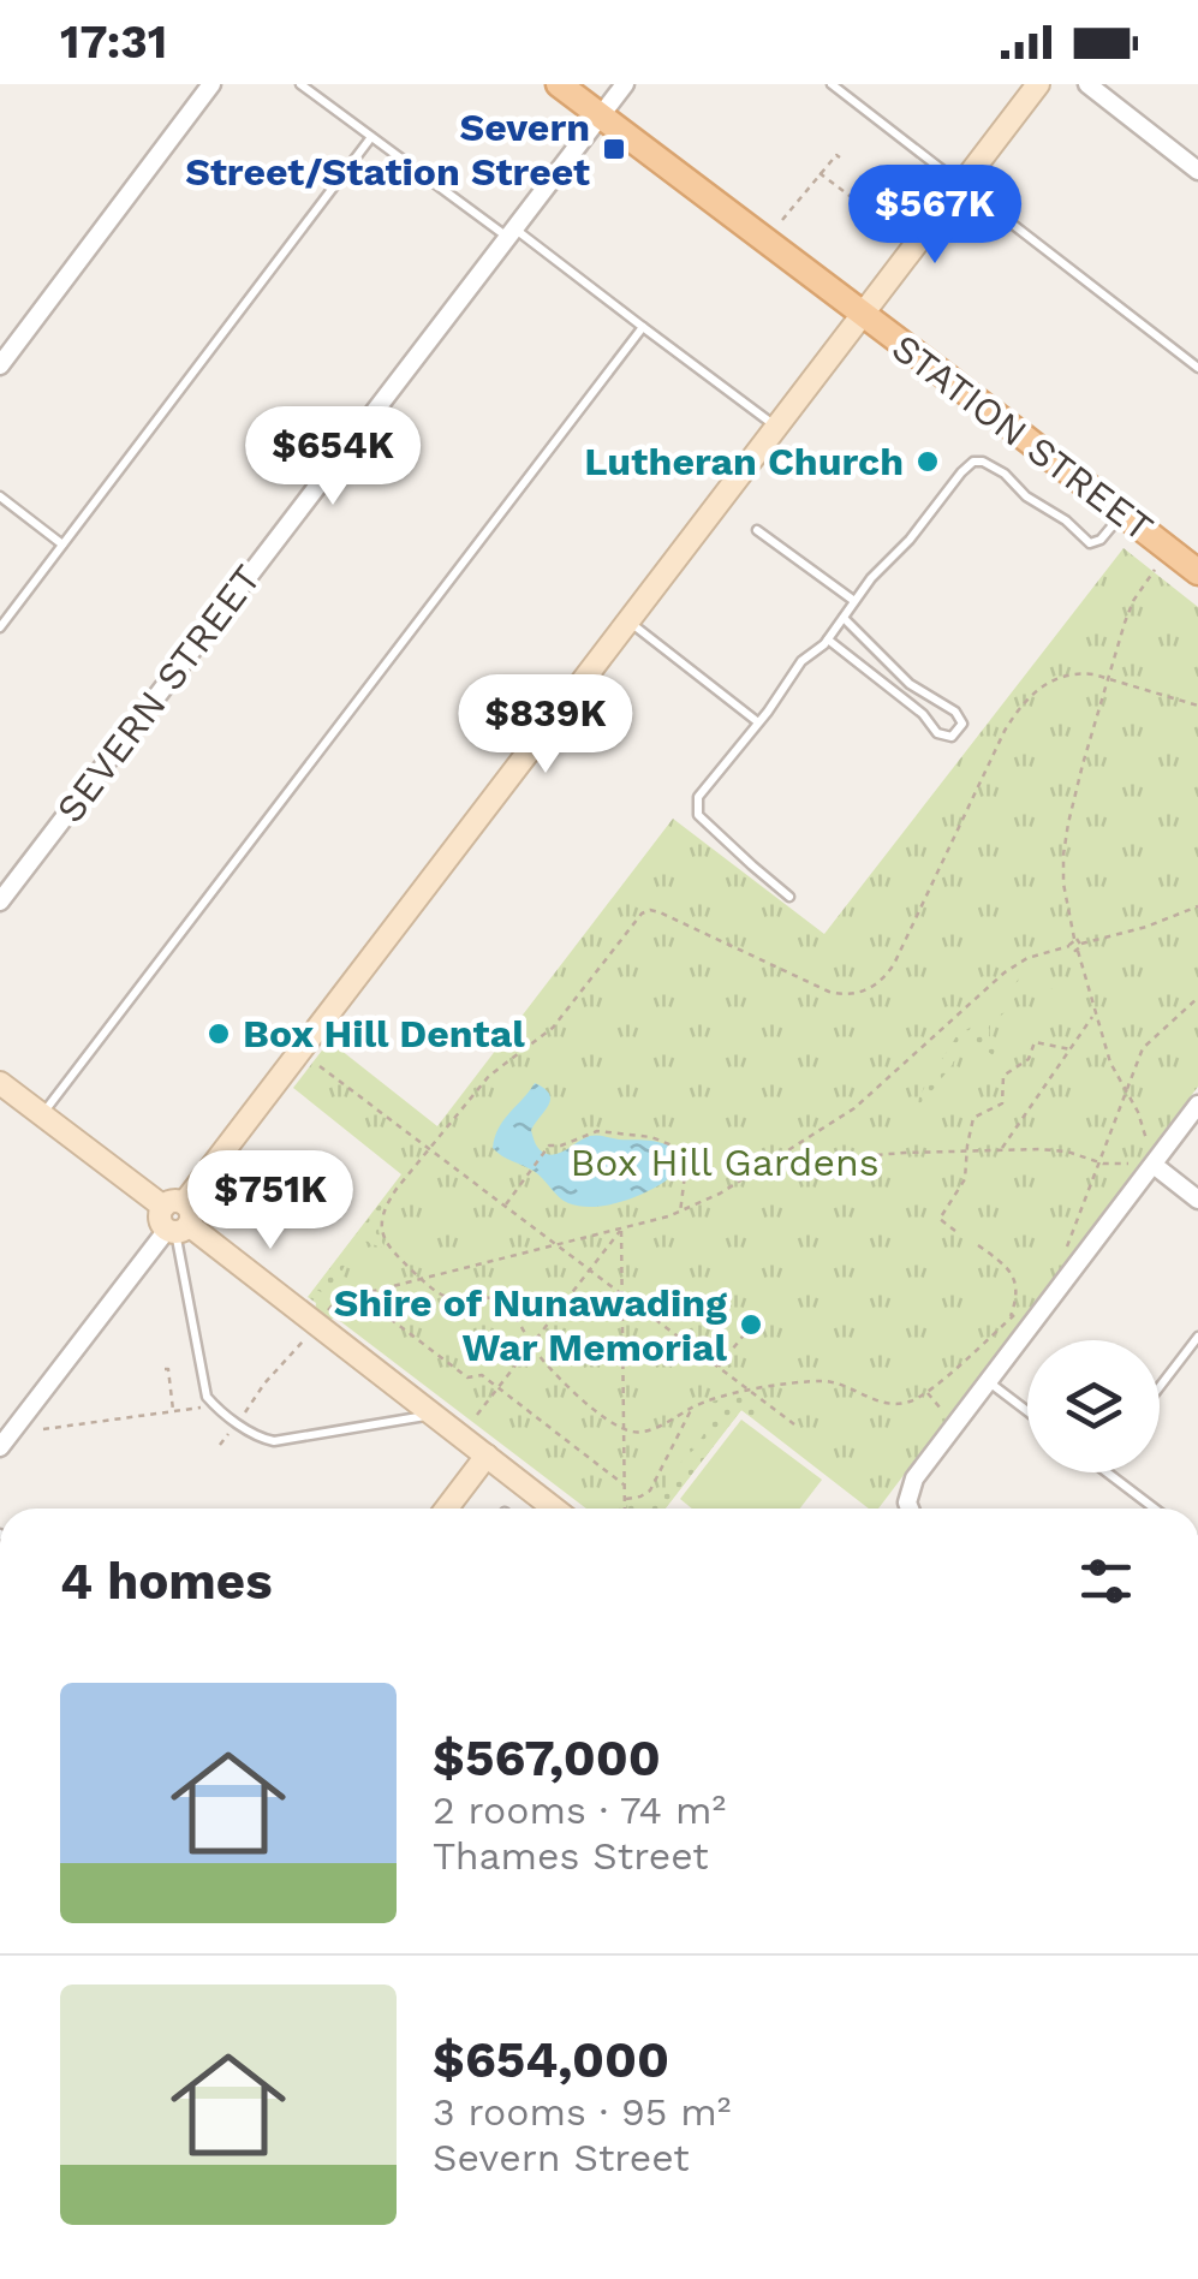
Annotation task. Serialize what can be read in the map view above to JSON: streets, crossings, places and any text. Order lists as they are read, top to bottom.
{
  "streets": {
    "main road": ["STATION STREET"],
    "street": ["SEVERN STREET"]
  },
  "crossings": [
    ["STATION STREET", "SEVERN STREET"]
  ],
  "parks": ["Box Hill Gardens"],
  "places": {
    "transit": ["Severn Street/Station Street"],
    "other": ["Lutheran Church", "Box Hill Dental", "Shire of Nunawading War Memorial"]
  },
  "page": {
    "status": "17:31",
    "price": [
      "$567K",
      "$654K",
      "$839K",
      "$751K"
    ],
    "heading": "4 homes",
    "list": [
      {
        "name": "$567,000",
        "note": "2 rooms · 74 m² · Thames Street"
      },
      {
        "name": "$654,000",
        "note": "3 rooms · 95 m² · Severn Street"
      }
    ]
  }
}
